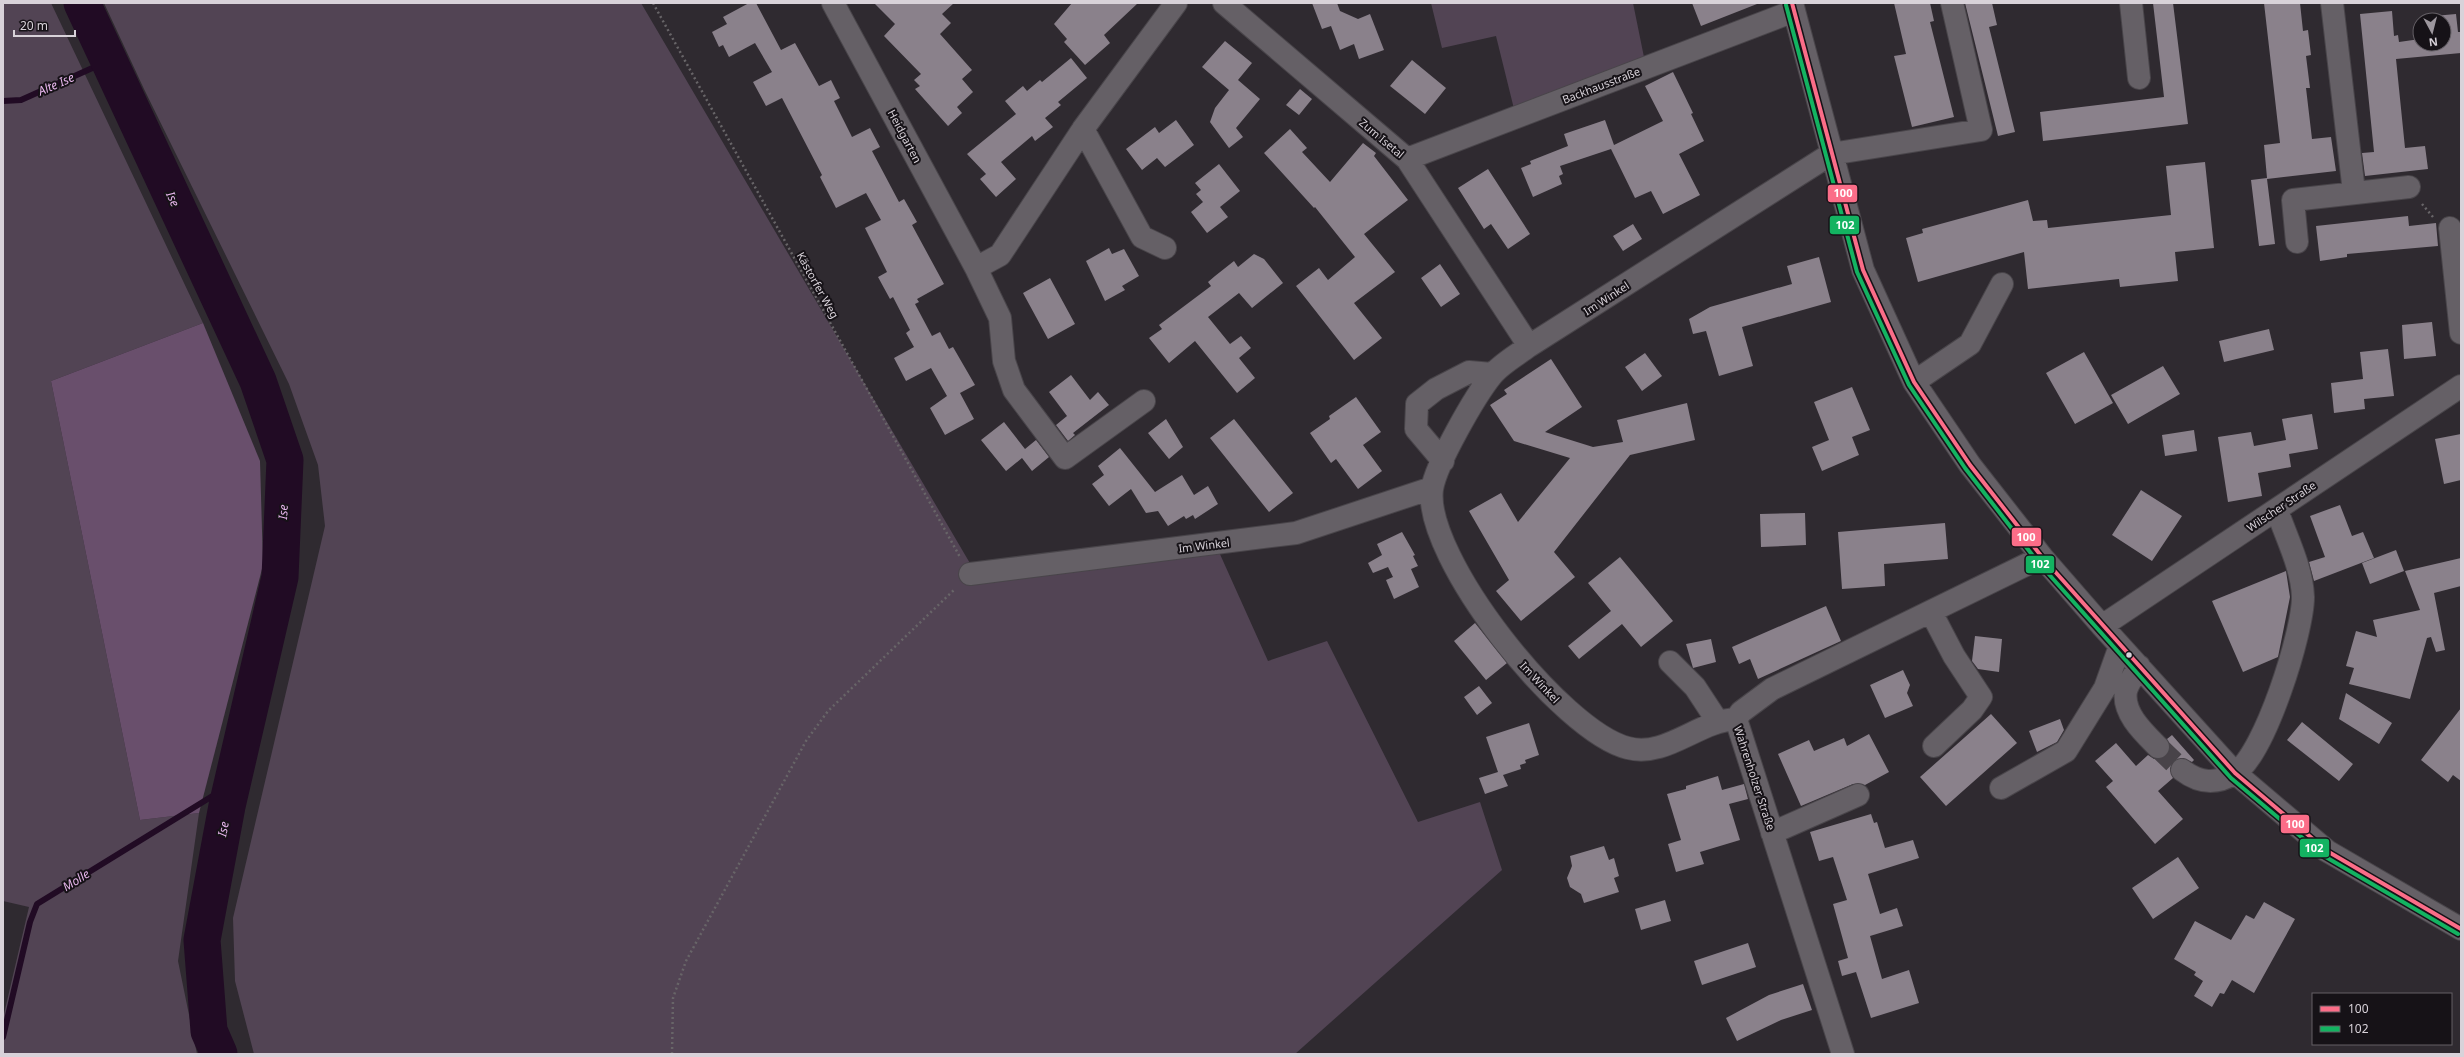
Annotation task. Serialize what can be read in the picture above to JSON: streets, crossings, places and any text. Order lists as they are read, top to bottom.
{
  "streets": {
    "street": [
      "Backhausstraße",
      "Heidgarten",
      "Zum Isetal",
      "Im Winkel",
      "Wilscher Straße",
      "Wahrenholzer Straße"
    ],
    "path": ["Kästorfer Weg"]
  },
  "crossings": [
    ["Backhausstraße", "Zum Isetal"],
    ["Zum Isetal", "Im Winkel"],
    ["Kästorfer Weg", "Im Winkel"],
    ["Im Winkel", "Wahrenholzer Straße"]
  ],
  "water": ["Alte Ise", "Ise", "Molle"],
  "lines": ["transit line 100", "transit line 102"],
  "legend": ["100", "102"],
  "scale_bar": "20 m",
  "north": "bottom"
}
